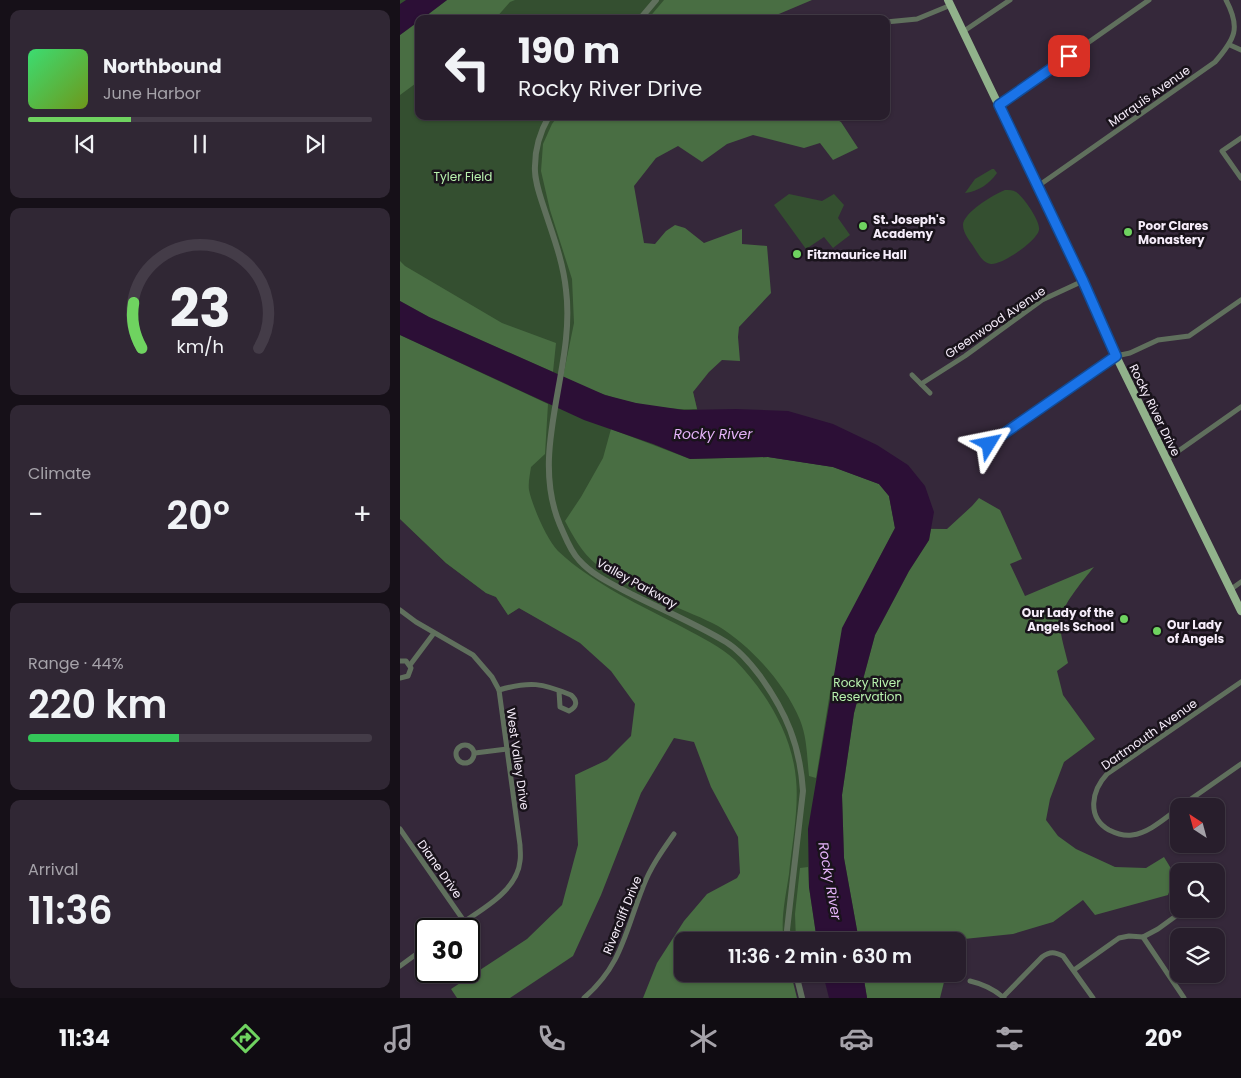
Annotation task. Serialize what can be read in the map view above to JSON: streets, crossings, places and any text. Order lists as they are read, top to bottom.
{
  "streets": {
    "main road": ["Rocky River Drive"],
    "street": [
      "Marquis Avenue",
      "Greenwood Avenue",
      "Valley Parkway",
      "Dartmouth Avenue",
      "West Valley Drive",
      "Diane Drive",
      "Rivercliff Drive"
    ]
  },
  "crossings": [
    ["Marquis Avenue", "Rocky River Drive"],
    ["Greenwood Avenue", "Rocky River Drive"]
  ],
  "water": ["Rocky River"],
  "parks": ["Tyler Field", "Rocky River Reservation"],
  "places": [
    "St. Joseph's Academy",
    "Poor Clares Monastery",
    "Fitzmaurice Hall",
    "Our Lady of the Angels School",
    "Our Lady of Angels"
  ],
  "north": "top left",
  "page": {
    "turn": ["190 m", "Rocky River Drive"],
    "song": ["Northbound", "June Harbor"],
    "tile": [
      "Climate",
      ["Range · 44%", "220 km"],
      ["Arrival", "11:36"]
    ],
    "heat": ["−", "20°", "+"],
    "limit": "30",
    "trip": "11:36 · 2 min · 630 m",
    "tabs": ["11:34", "20°"],
    "gauge": ["23", "km/h"]
  }
}
